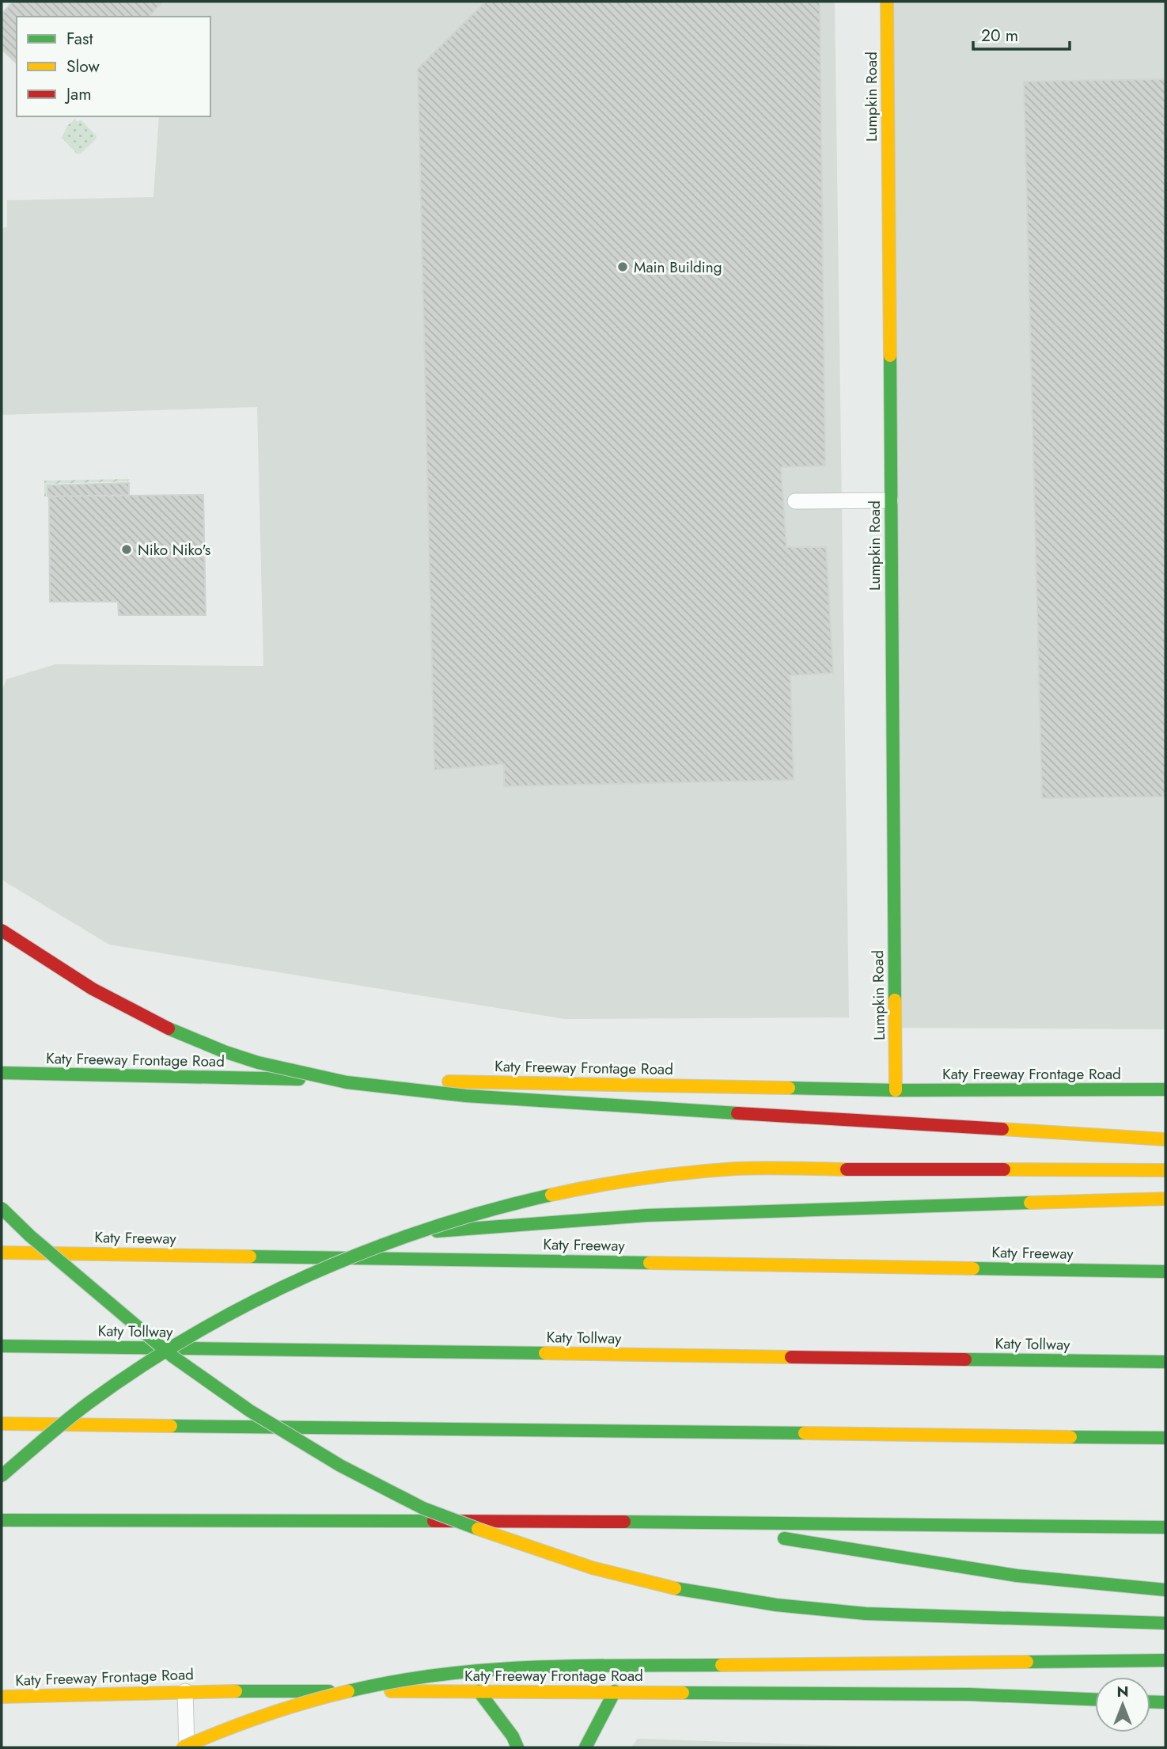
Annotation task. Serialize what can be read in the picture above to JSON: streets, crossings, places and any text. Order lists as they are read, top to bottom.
{
  "streets": {
    "main road": [
      "Lumpkin Road",
      "Katy Freeway Frontage Road",
      "Katy Freeway",
      "Katy Tollway"
    ]
  },
  "crossings": [
    ["Lumpkin Road", "Katy Freeway Frontage Road"]
  ],
  "places": ["Main Building", "Niko Niko's"],
  "legend": ["Fast", "Slow", "Jam"],
  "scale_bar": "20 m",
  "north": "top"
}
